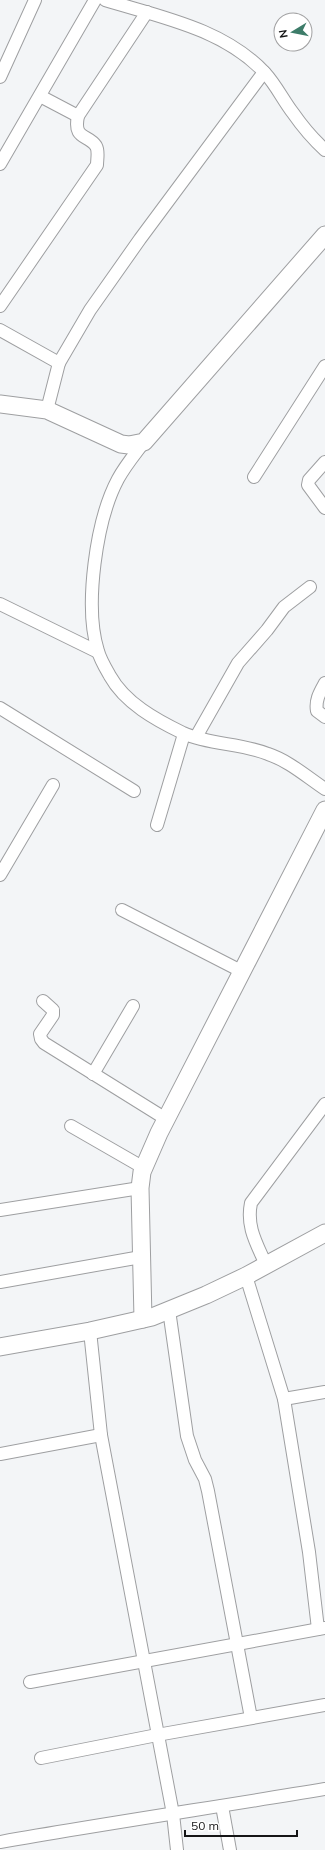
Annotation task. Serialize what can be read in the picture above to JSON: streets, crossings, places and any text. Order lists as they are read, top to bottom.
{
  "scale_bar": "50 m",
  "north": "left"
}
